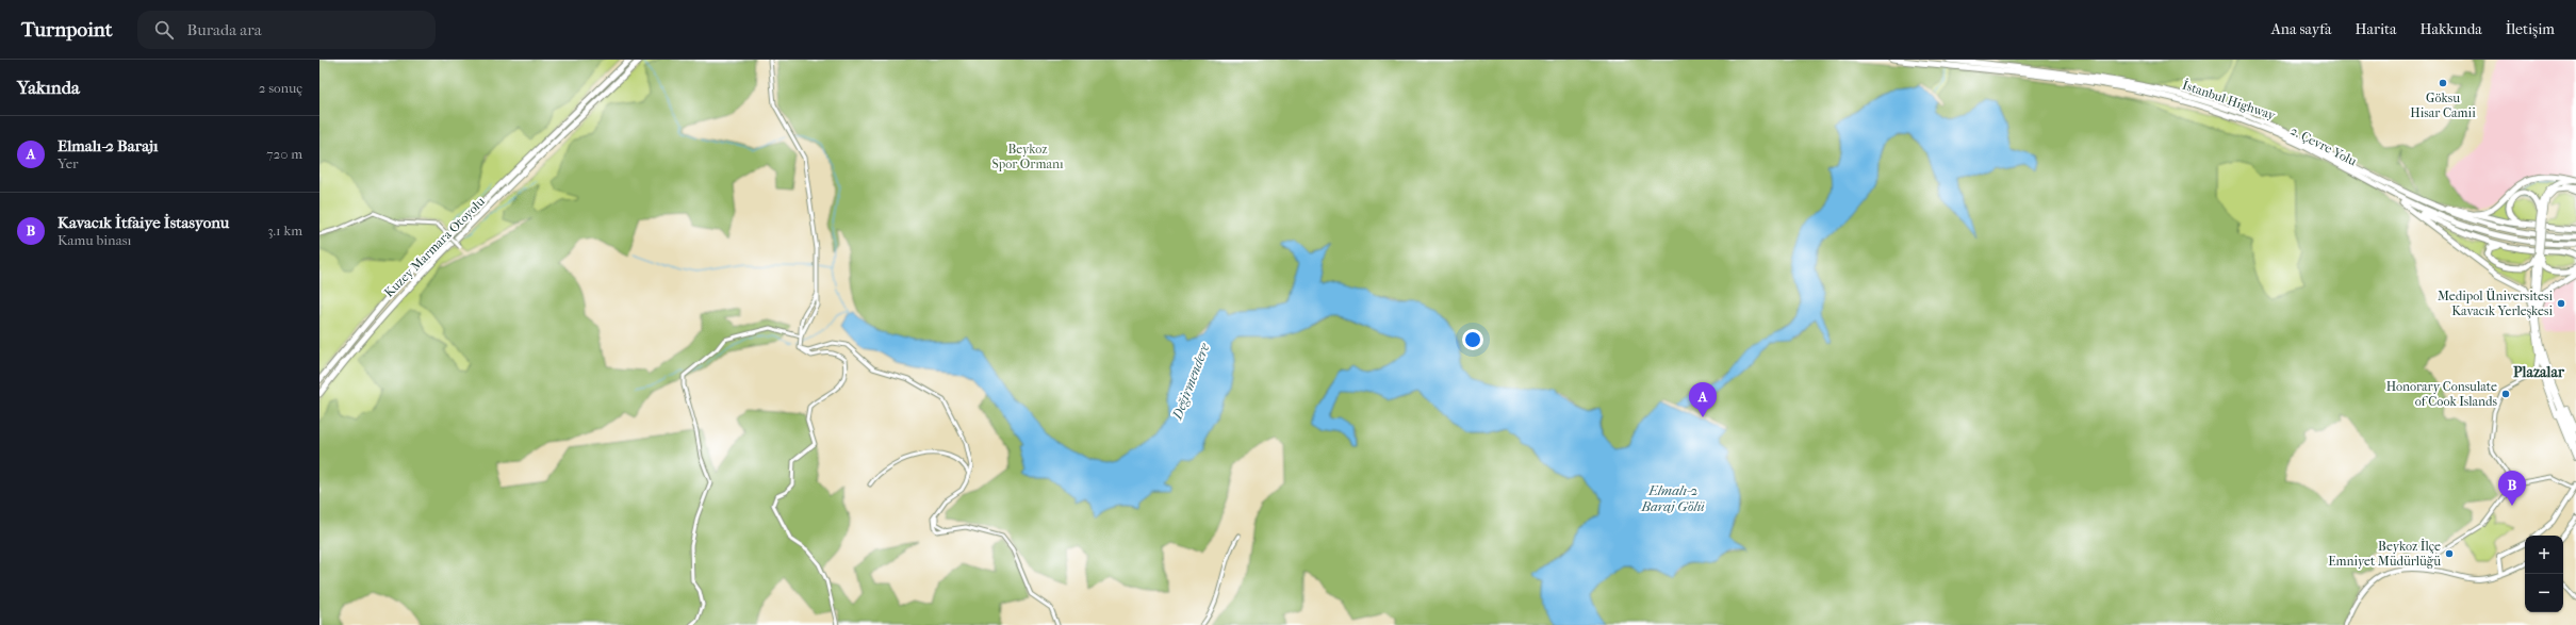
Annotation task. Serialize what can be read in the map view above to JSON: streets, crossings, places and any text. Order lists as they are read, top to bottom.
{
  "streets": {
    "highway": ["İstanbul Highway", "2. Çevre Yolu", "Kuzey Marmara Otoyolu"]
  },
  "districts": ["Plazalar"],
  "water": ["Değirmendere", "Elmalı-2 Baraj Gölü"],
  "parks": ["Beykoz Spor Ormanı"],
  "places": [
    "Göksu Hisar Camii",
    "Medipol Üniversitesi Kavacık Yerleşkesi",
    "Honorary Consulate of Cook Islands",
    "Beykoz İlçe Emniyet Müdürlüğü"
  ],
  "page": {
    "header": "Turnpoint",
    "search": "Burada ara",
    "nav": [
      "Ana sayfa",
      "Harita",
      "Hakkında",
      "İletişim"
    ],
    "heading": ["Yakında", "2 sonuç"],
    "list": [
      {
        "mark": "A",
        "name": "Elmalı-2 Barajı",
        "note": "Yer",
        "value": "720 m"
      },
      {
        "mark": "B",
        "name": "Kavacık İtfaiye İstasyonu",
        "note": "Kamu binası",
        "value": "3.1 km"
      }
    ],
    "pins": ["A", "B"],
    "map_buttons": ["+", "−"]
  }
}
